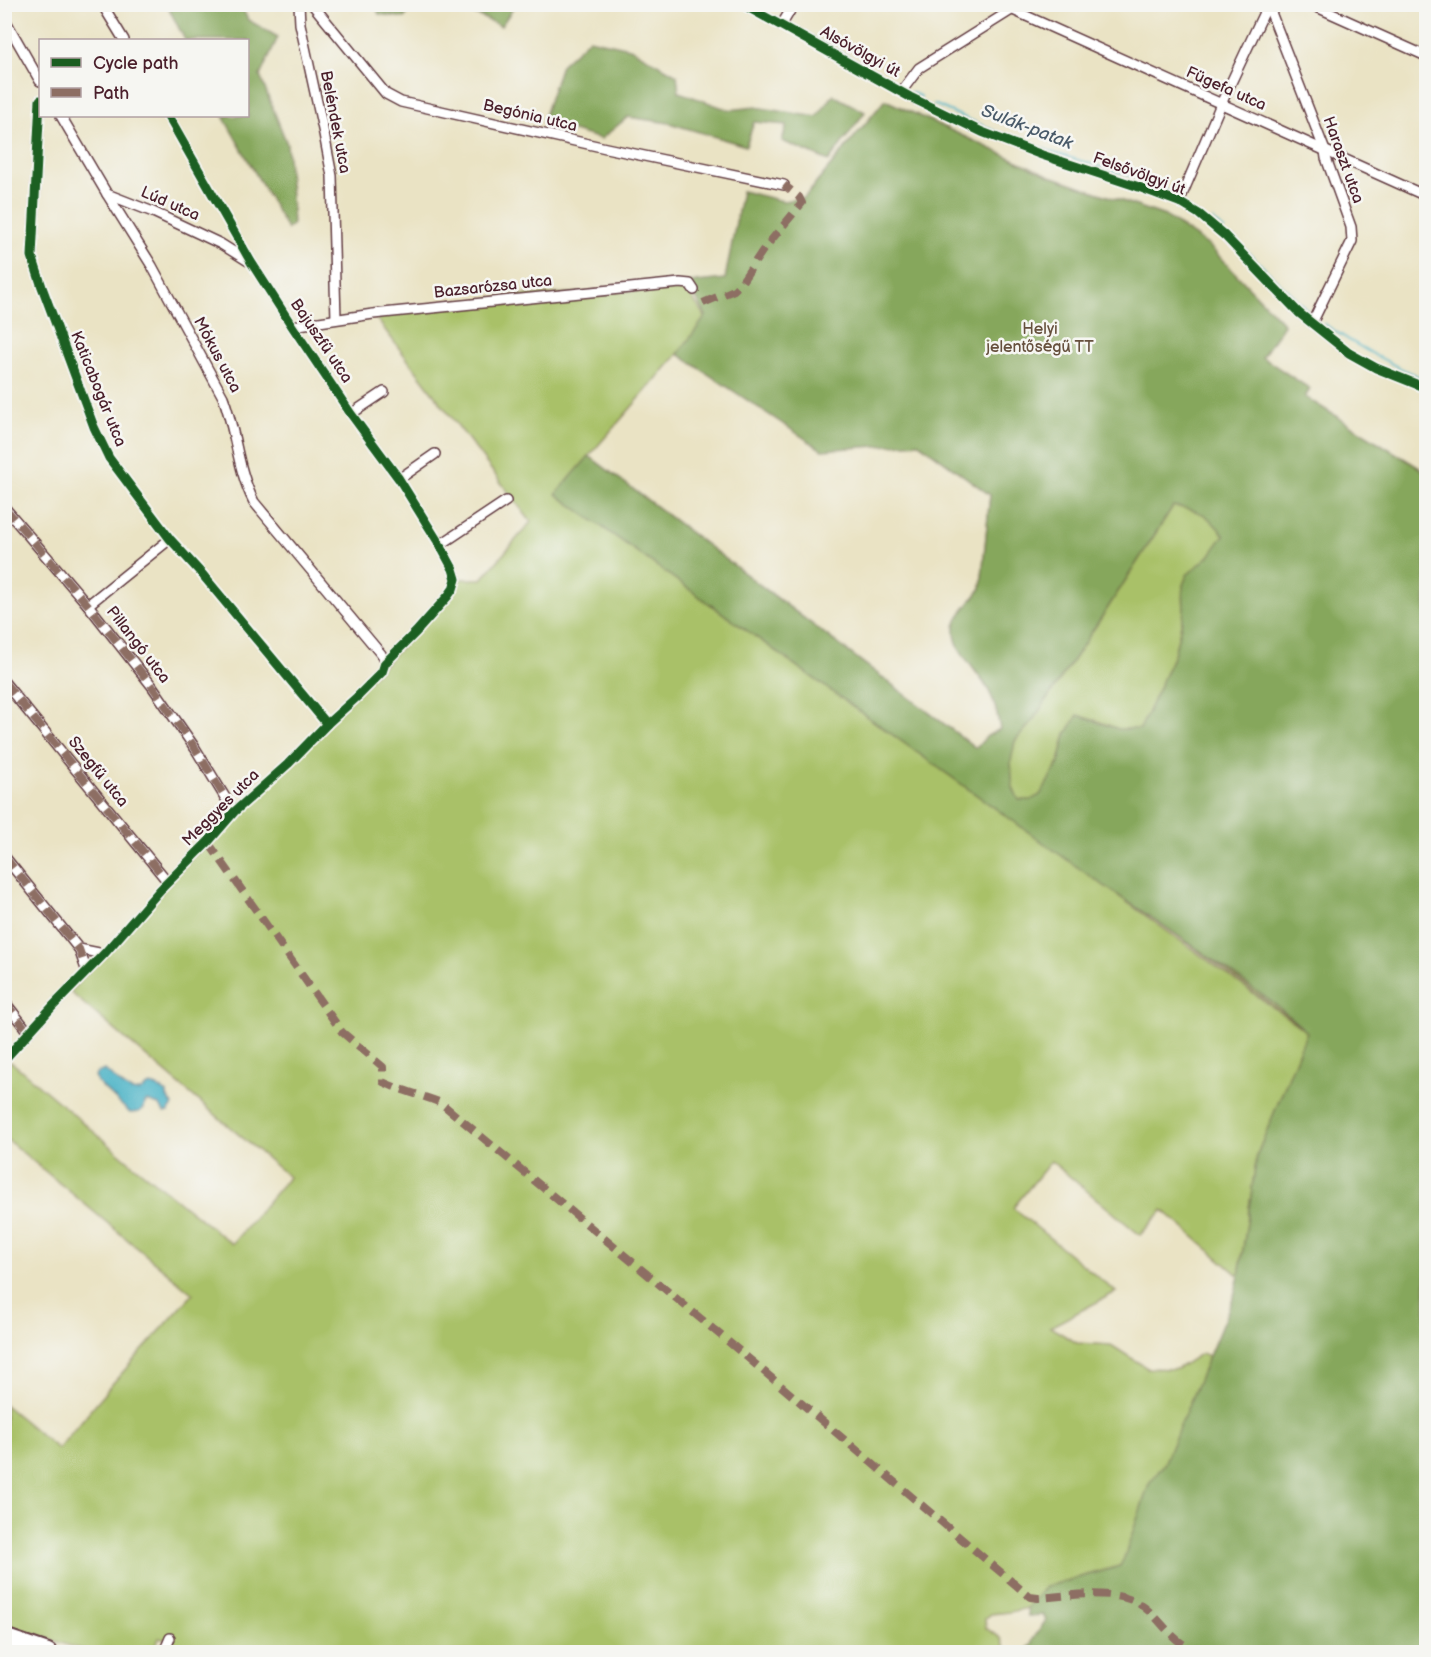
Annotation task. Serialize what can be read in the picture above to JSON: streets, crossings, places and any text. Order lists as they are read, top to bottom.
{
  "streets": {
    "street": [
      "Alsóvölgyi út",
      "Fügefa utca",
      "Begónia utca",
      "Beléndek utca",
      "Haraszt utca",
      "Felsővölgyi út",
      "Lúd utca",
      "Bazsarózsa utca",
      "Bajuszfű utca",
      "Mókus utca",
      "Katicabogár utca",
      "Pillangó utca",
      "Szegfű utca",
      "Meggyes utca"
    ]
  },
  "crossings": [
    ["Alsóvölgyi út", "Felsővölgyi út"],
    ["Fügefa utca", "Haraszt utca"],
    ["Beléndek utca", "Bazsarózsa utca"],
    ["Haraszt utca", "Felsővölgyi út"],
    ["Lúd utca", "Bajuszfű utca"],
    ["Lúd utca", "Mókus utca"],
    ["Bazsarózsa utca", "Bajuszfű utca"],
    ["Bajuszfű utca", "Meggyes utca"],
    ["Mókus utca", "Meggyes utca"],
    ["Katicabogár utca", "Meggyes utca"],
    ["Pillangó utca", "Meggyes utca"],
    ["Szegfű utca", "Meggyes utca"]
  ],
  "water": ["Sulák-patak"],
  "parks": ["Helyi jelentőségű TT"],
  "legend": ["Cycle path", "Path"]
}
